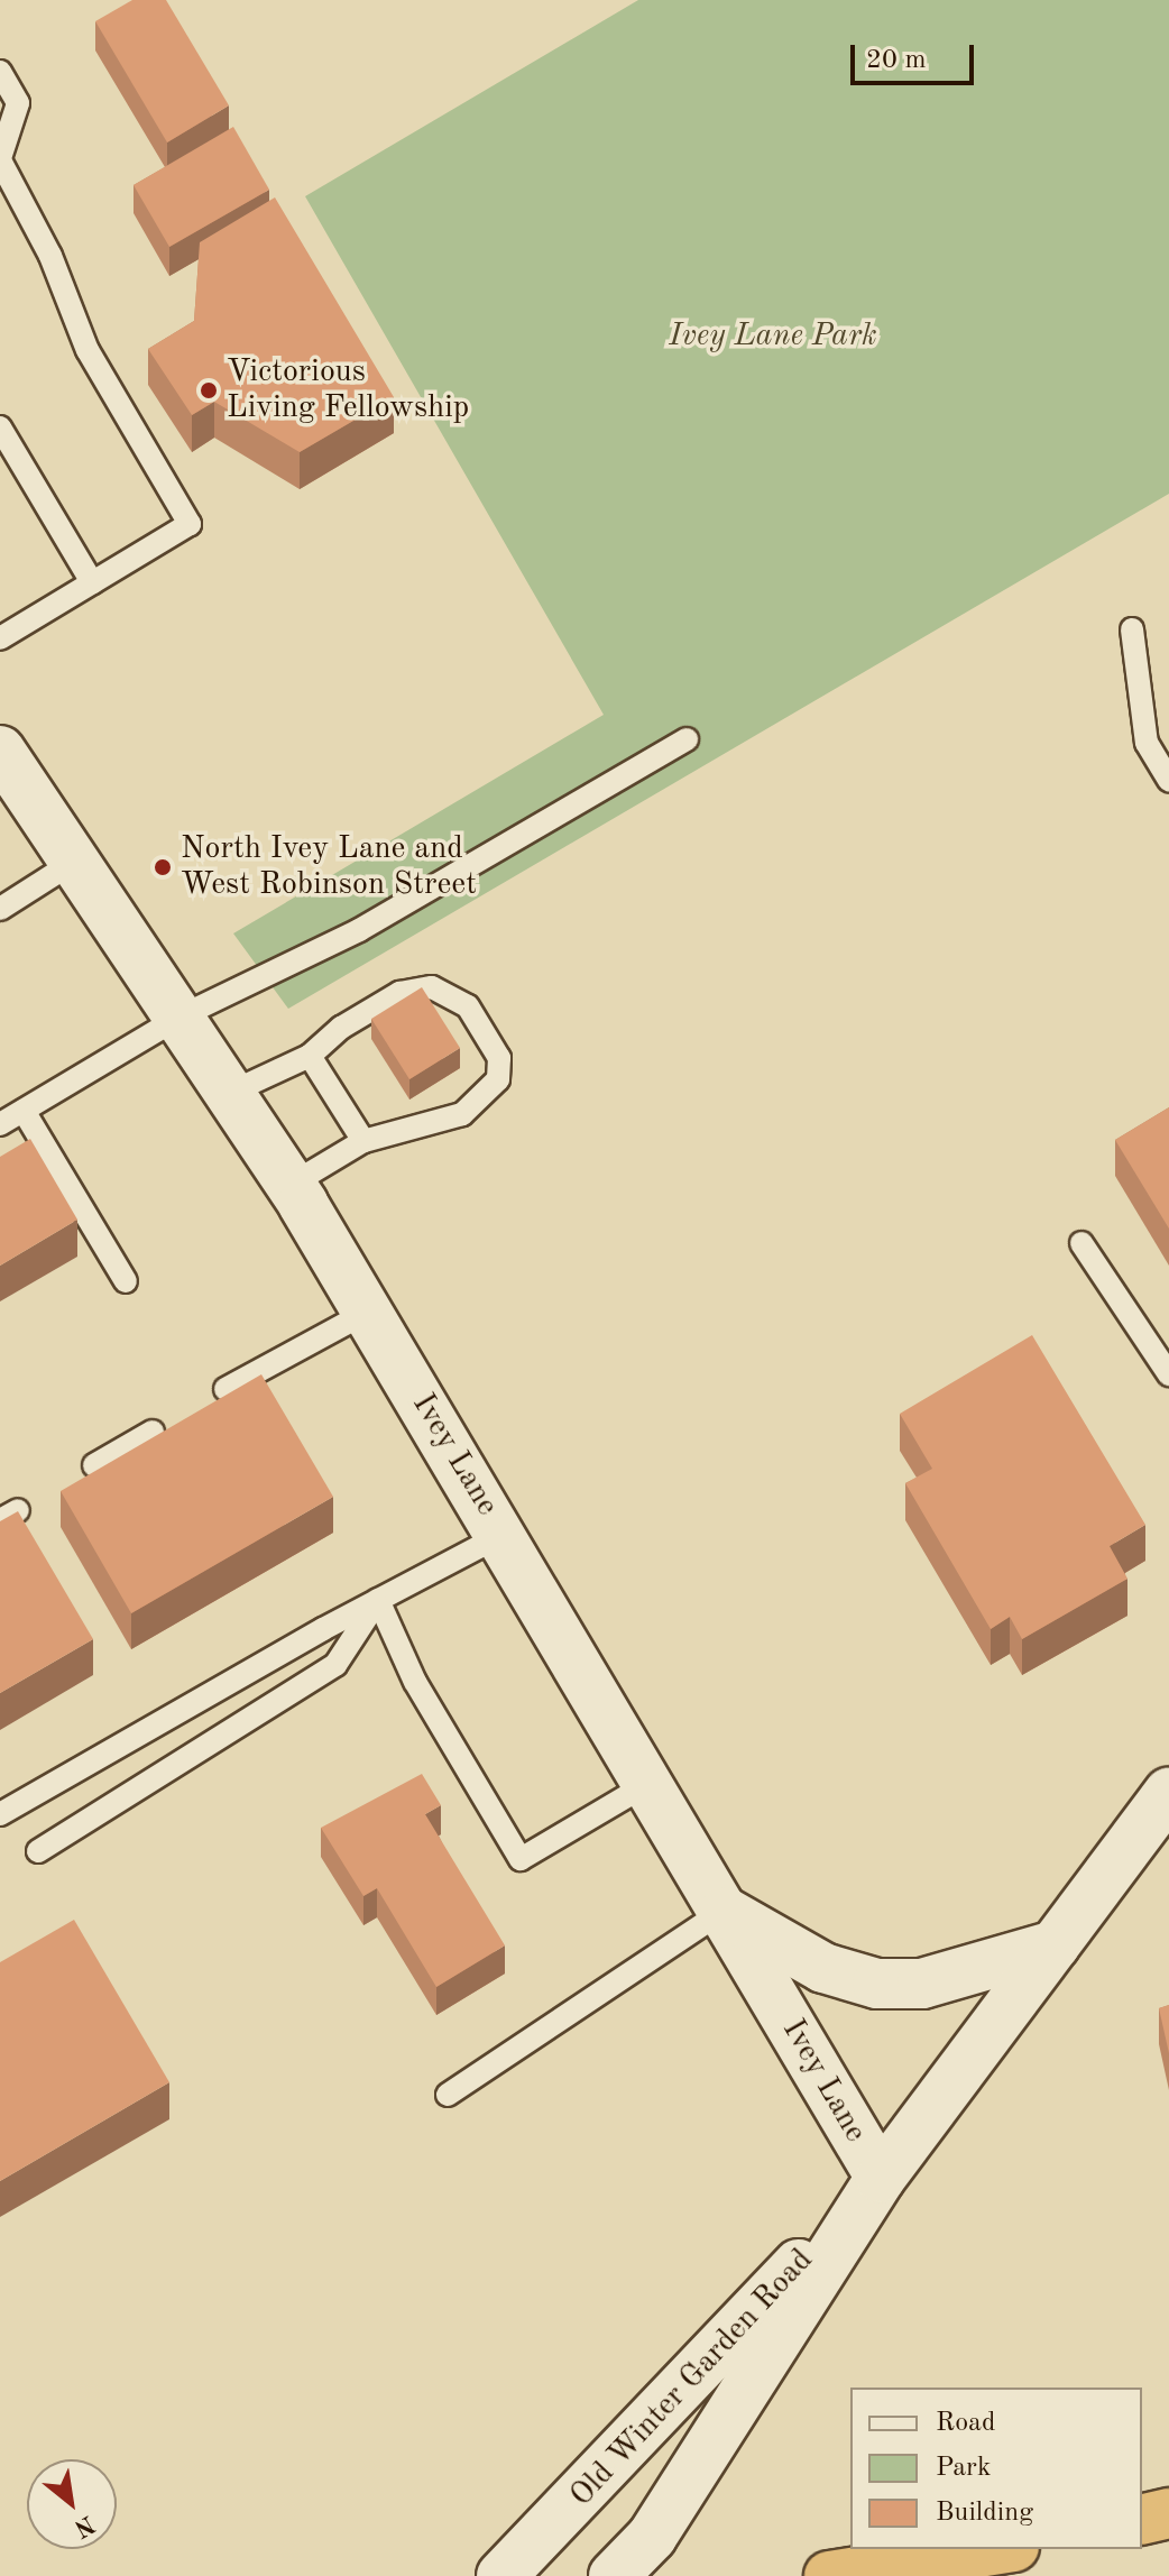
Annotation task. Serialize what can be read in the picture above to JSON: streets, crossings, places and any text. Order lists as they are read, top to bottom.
{
  "streets": {
    "main road": ["Ivey Lane", "Old Winter Garden Road"]
  },
  "crossings": [
    ["Ivey Lane", "Old Winter Garden Road"]
  ],
  "parks": ["Ivey Lane Park"],
  "places": ["Victorious Living Fellowship", "North Ivey Lane and West Robinson Street"],
  "legend": ["Road", "Park", "Building"],
  "scale_bar": "20 m",
  "north": "bottom right"
}
